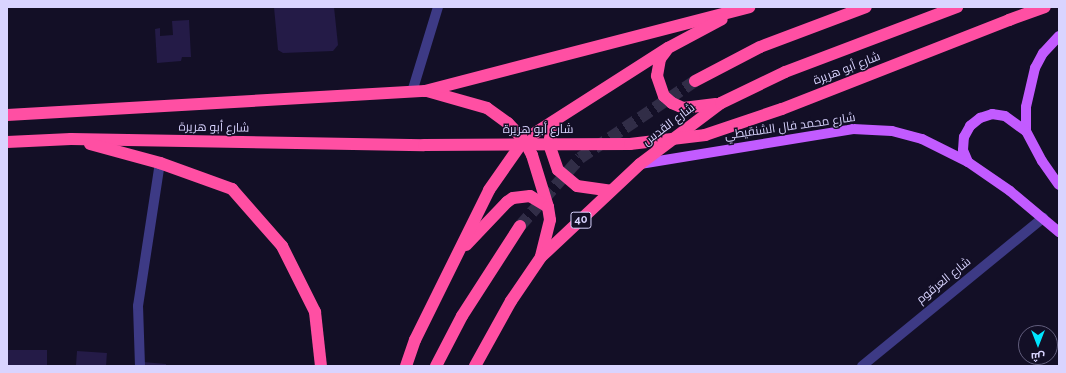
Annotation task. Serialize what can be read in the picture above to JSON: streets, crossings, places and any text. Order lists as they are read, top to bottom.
{
  "streets": {
    "highway": ["شارع أبو هريرة", "شارع القدس", "40"],
    "main road": ["شارع محمد فال الشنقيطي"],
    "street": ["شارع العرقوم"]
  },
  "crossings": [
    ["شارع القدس", "شارع محمد فال الشنقيطي"],
    ["شارع محمد فال الشنقيطي", "شارع العرقوم"]
  ],
  "north": "bottom"
}
